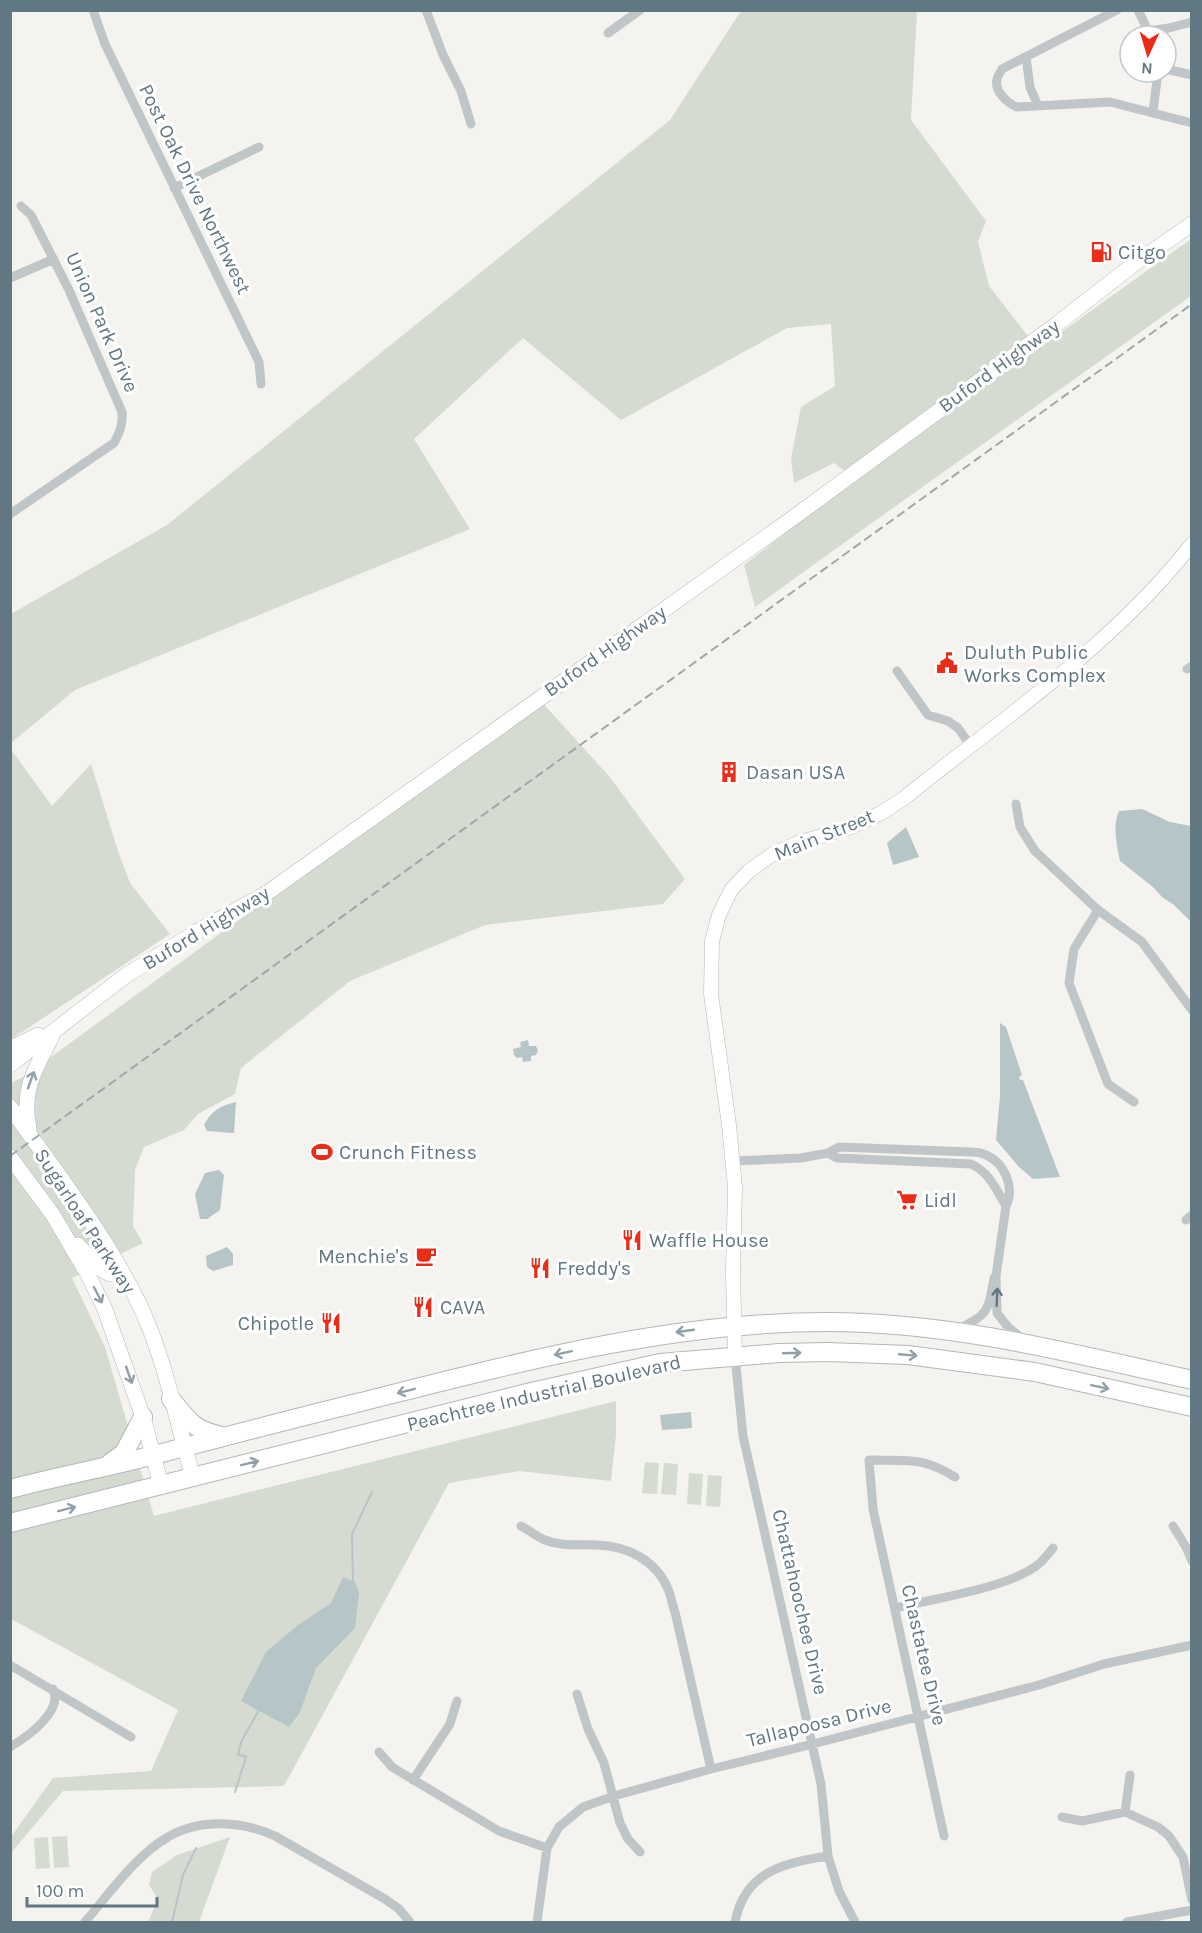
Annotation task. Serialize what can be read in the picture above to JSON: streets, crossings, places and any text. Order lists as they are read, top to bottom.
{
  "streets": {
    "highway": ["Peachtree Industrial Boulevard"],
    "main road": ["Buford Highway", "Sugarloaf Parkway"],
    "street": [
      "Post Oak Drive Northwest",
      "Union Park Drive",
      "Main Street",
      "Chattahoochee Drive",
      "Chastatee Drive",
      "Tallapoosa Drive"
    ]
  },
  "crossings": [
    ["Main Street", "Peachtree Industrial Boulevard"],
    ["Main Street", "Chattahoochee Drive"],
    ["Sugarloaf Parkway", "Peachtree Industrial Boulevard"],
    ["Peachtree Industrial Boulevard", "Chattahoochee Drive"],
    ["Chattahoochee Drive", "Tallapoosa Drive"],
    ["Chastatee Drive", "Tallapoosa Drive"]
  ],
  "places": {
    "fuel station": ["Citgo"],
    "public building": ["Duluth Public Works Complex"],
    "building": ["Dasan USA"],
    "sports": ["Crunch Fitness"],
    "supermarket": ["Lidl"],
    "restaurant": [
      "Waffle House",
      "Freddy's",
      "CAVA",
      "Chipotle"
    ],
    "cafe": ["Menchie's"]
  },
  "scale_bar": "100 m",
  "north": "bottom"
}
